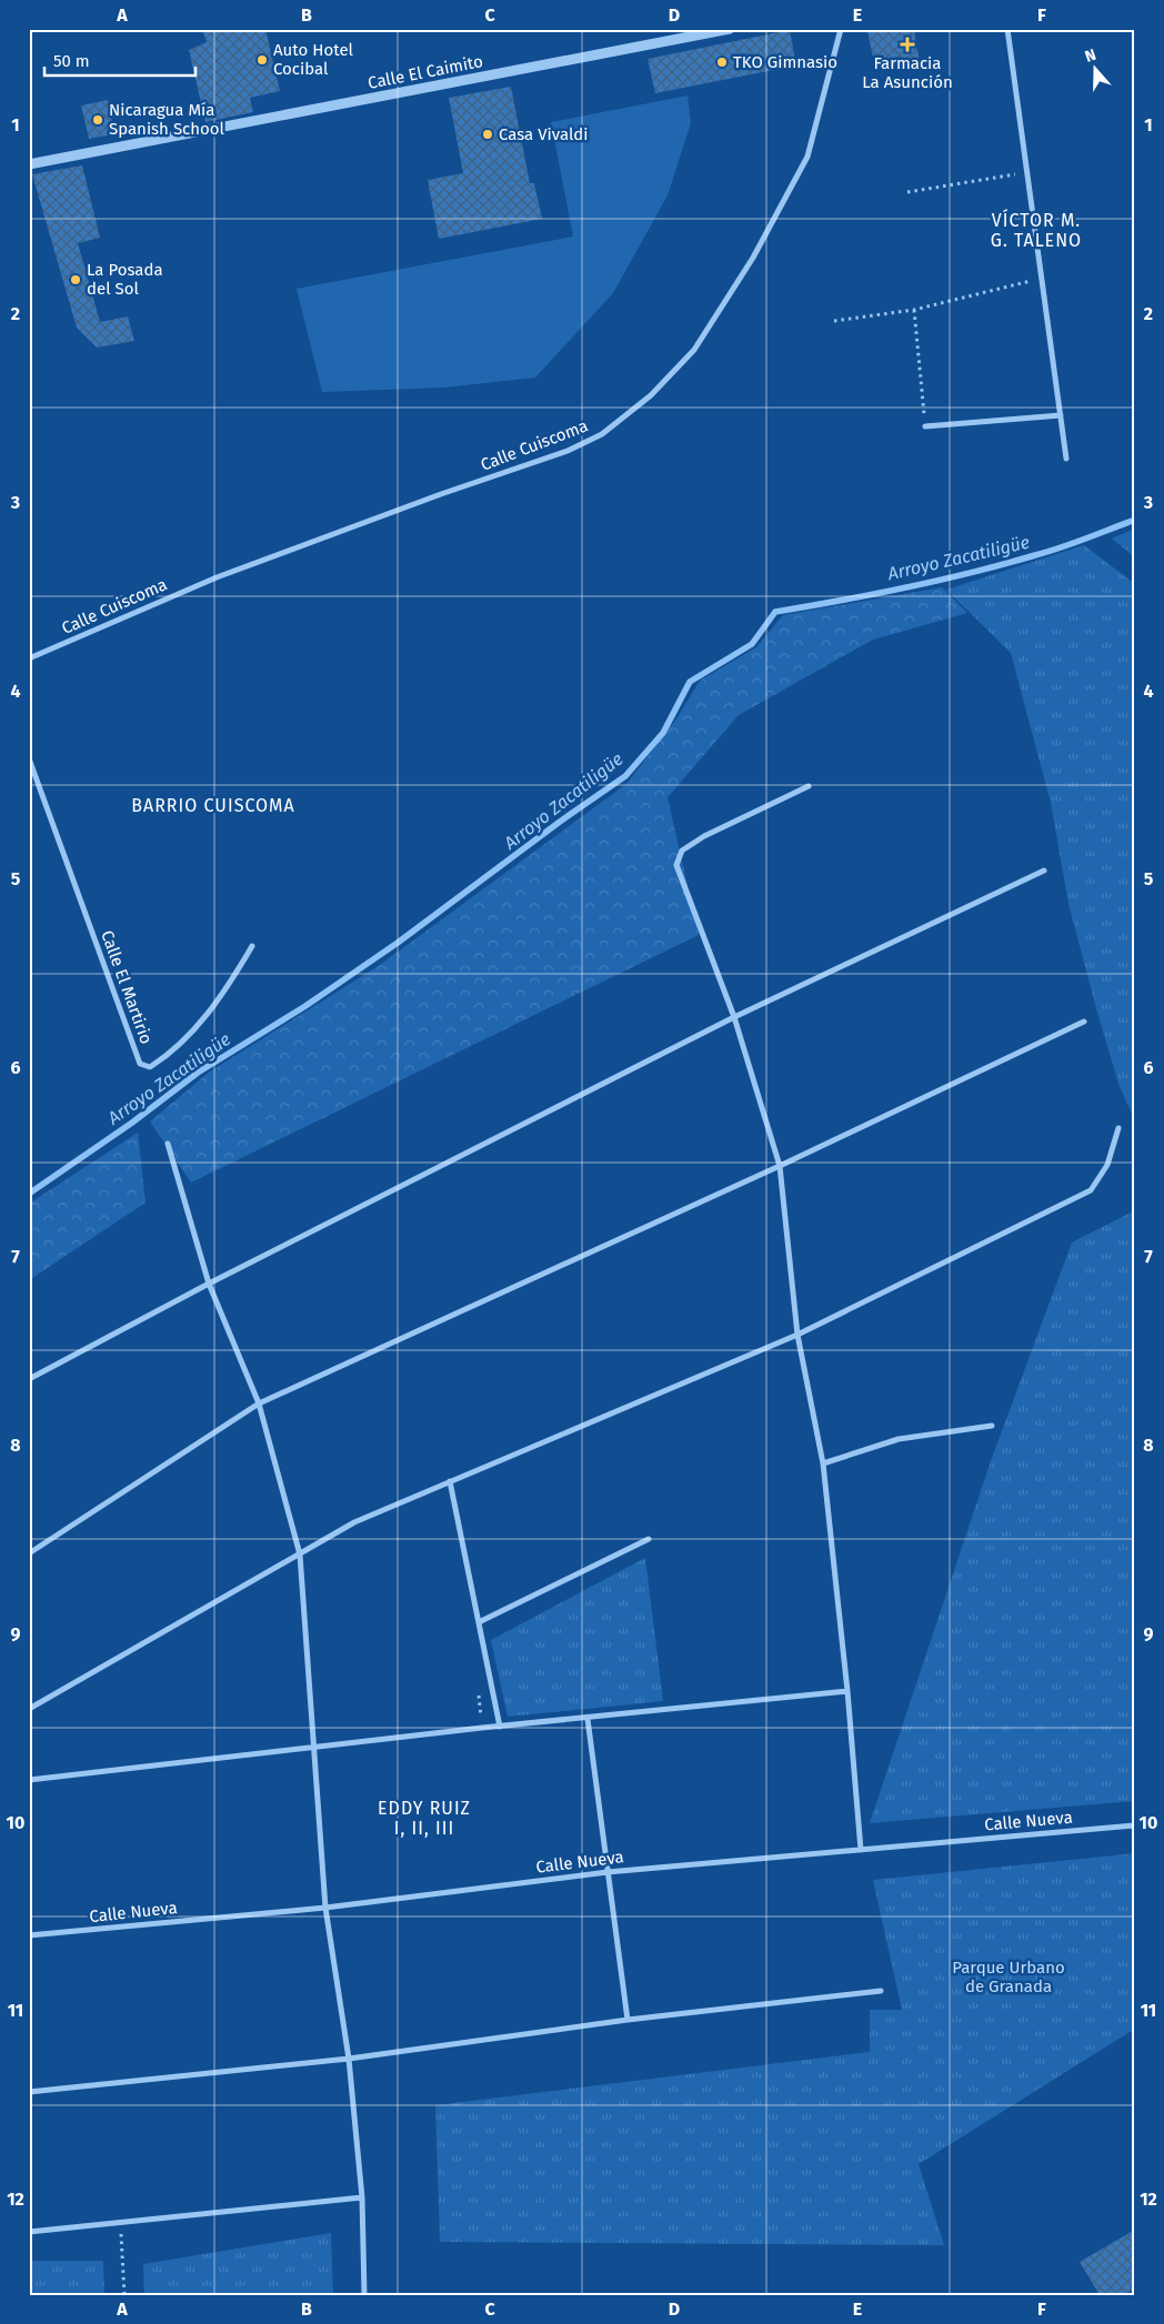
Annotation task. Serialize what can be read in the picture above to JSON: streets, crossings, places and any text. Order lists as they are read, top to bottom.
{
  "streets": {
    "street": [
      "Calle El Caimito",
      "Calle Cuiscoma",
      "Calle El Martirio",
      "Calle Nueva"
    ]
  },
  "districts": ["VÍCTOR M. G. TALENO", "BARRIO CUISCOMA", "EDDY RUIZ I, II, III"],
  "water": ["Arroyo Zacatiligüe"],
  "parks": ["Parque Urbano de Granada"],
  "places": {
    "health": ["Farmacia La Asunción"],
    "other": [
      "Auto Hotel Cocibal",
      "TKO Gimnasio",
      "Nicaragua Mía Spanish School",
      "Casa Vivaldi",
      "La Posada del Sol"
    ]
  },
  "scale_bar": "50 m",
  "north": "top",
  "grid": {
    "columns": [
      "A",
      "B",
      "C",
      "D",
      "E",
      "F"
    ],
    "rows": [
      "1",
      "2",
      "3",
      "4",
      "5",
      "6",
      "7",
      "8",
      "9",
      "10",
      "11",
      "12"
    ]
  }
}
